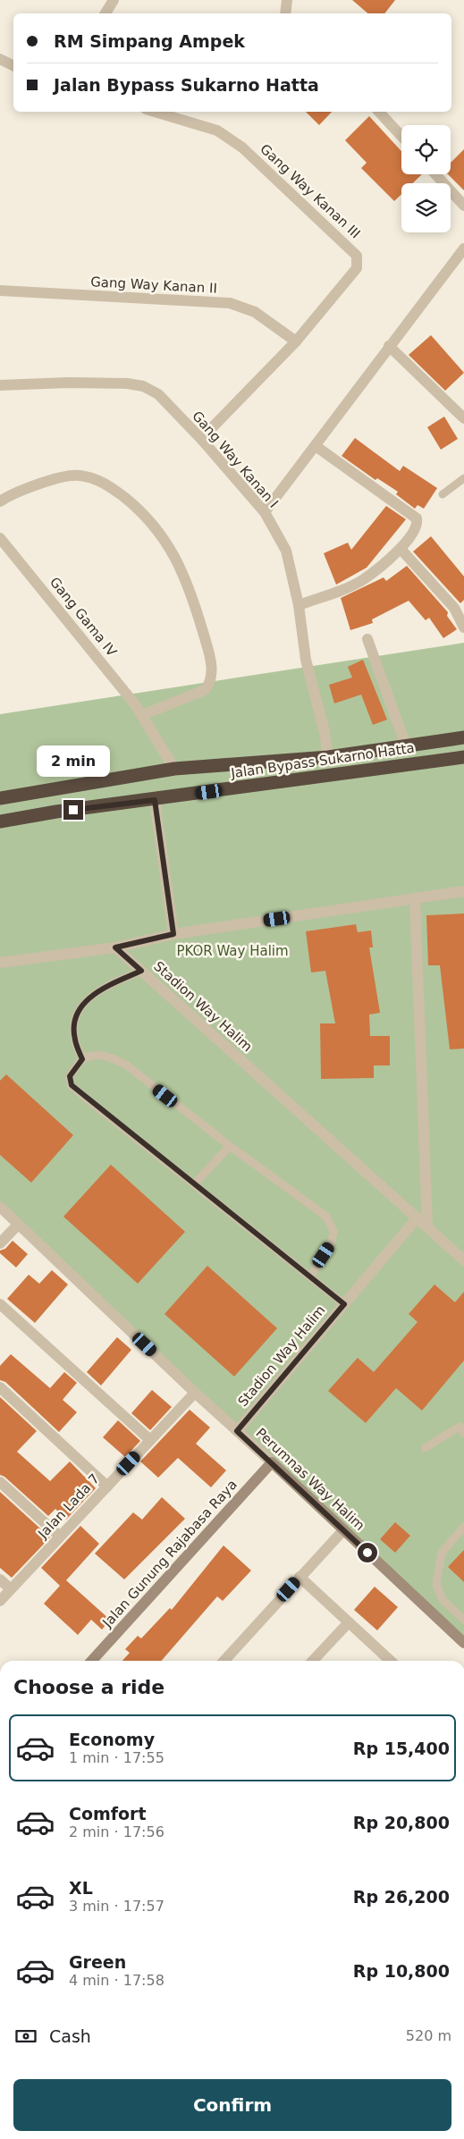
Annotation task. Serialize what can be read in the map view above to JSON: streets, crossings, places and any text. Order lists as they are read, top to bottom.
{
  "streets": {
    "highway": ["Jalan Bypass Sukarno Hatta"],
    "street": [
      "Gang Way Kanan III",
      "Gang Way Kanan II",
      "Gang Way Kanan I",
      "Gang Gama IV",
      "Stadion Way Halim",
      "Perumnas Way Halim",
      "Jalan Lada 7",
      "Jalan Gunung Rajabasa Raya"
    ]
  },
  "crossings": [
    ["Gang Way Kanan III", "Gang Way Kanan II"],
    ["Gang Way Kanan III", "Gang Way Kanan I"],
    ["Gang Way Kanan I", "Jalan Bypass Sukarno Hatta"],
    ["Gang Gama IV", "Jalan Bypass Sukarno Hatta"],
    ["Stadion Way Halim", "Perumnas Way Halim"],
    ["Perumnas Way Halim", "Jalan Lada 7"],
    ["Perumnas Way Halim", "Jalan Gunung Rajabasa Raya"]
  ],
  "parks": ["PKOR Way Halim"],
  "page": {
    "banner": ["RM Simpang Ampek", "Jalan Bypass Sukarno Hatta"],
    "bubble": "2 min",
    "heading": "Choose a ride",
    "list": [
      {
        "name": "Economy",
        "note": "1 min · 17:55",
        "value": "Rp 15,400"
      },
      {
        "name": "Comfort",
        "note": "2 min · 17:56",
        "value": "Rp 20,800"
      },
      {
        "name": "XL",
        "note": "3 min · 17:57",
        "value": "Rp 26,200"
      },
      {
        "name": "Green",
        "note": "4 min · 17:58",
        "value": "Rp 10,800"
      }
    ],
    "pay": ["Cash", "520 m"],
    "buttons": "Confirm"
  }
}
